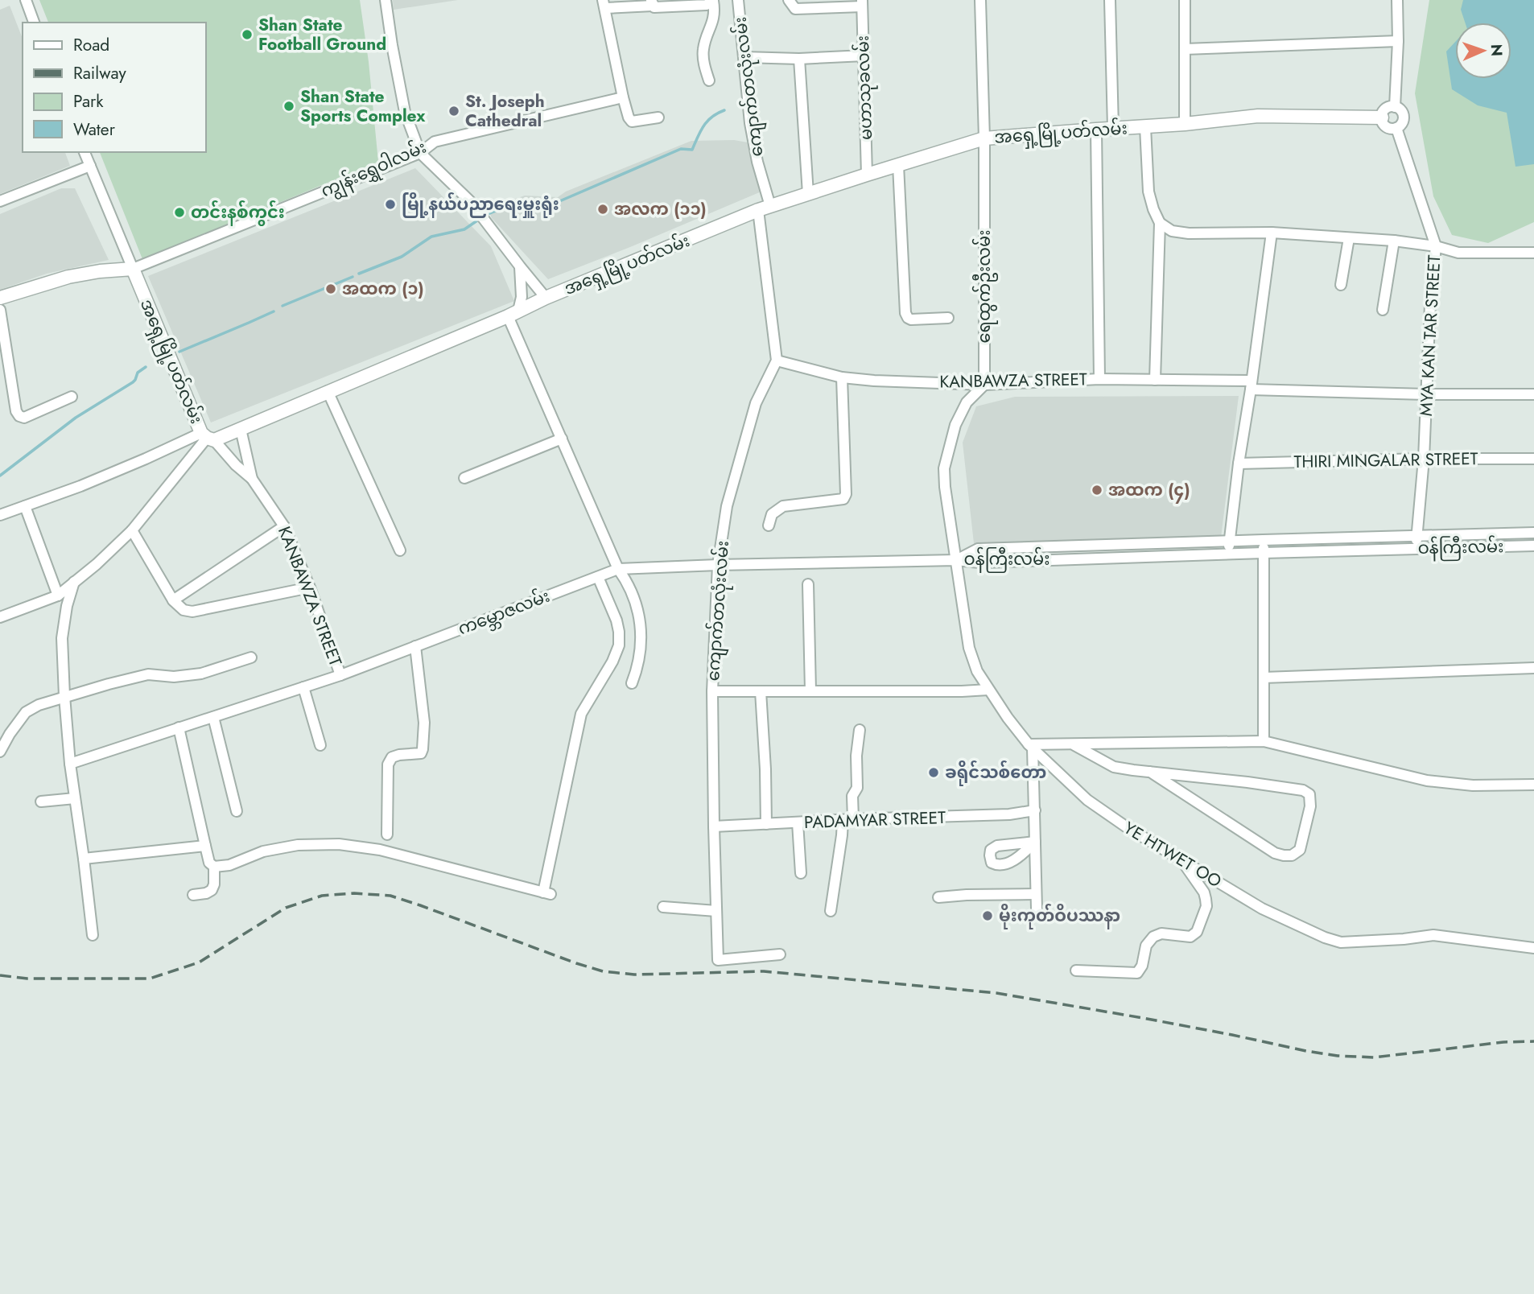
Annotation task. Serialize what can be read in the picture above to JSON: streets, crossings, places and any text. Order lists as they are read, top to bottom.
{
  "streets": {
    "street": [
      "ကျောက်တလုံးလမ်း",
      "မဟာသုခလမ်း",
      "အရှေ့မြို့ပတ်လမ်း",
      "ကျွန်းရွှေဝါလမ်း",
      "ရေထွက်ဦးလမ်း",
      "MYA KAN TAR STREET",
      "KANBAWZA STREET",
      "THIRI MINGALAR STREET",
      "ဝန်ကြီးလမ်း",
      "ကမ္ဘောဇလမ်း",
      "PADAMYAR STREET",
      "YE HTWET OO"
    ]
  },
  "crossings": [
    ["ကျောက်တလုံးလမ်း", "အရှေ့မြို့ပတ်လမ်း"],
    ["ကျောက်တလုံးလမ်း", "KANBAWZA STREET"],
    ["ကျောက်တလုံးလမ်း", "ကမ္ဘောဇလမ်း"],
    ["ကျောက်တလုံးလမ်း", "PADAMYAR STREET"],
    ["မဟာသုခလမ်း", "အရှေ့မြို့ပတ်လမ်း"],
    ["အရှေ့မြို့ပတ်လမ်း", "ကျွန်းရွှေဝါလမ်း"],
    ["အရှေ့မြို့ပတ်လမ်း", "ရေထွက်ဦးလမ်း"],
    ["အရှေ့မြို့ပတ်လမ်း", "MYA KAN TAR STREET"],
    ["အရှေ့မြို့ပတ်လမ်း", "KANBAWZA STREET"],
    ["ရေထွက်ဦးလမ်း", "KANBAWZA STREET"],
    ["MYA KAN TAR STREET", "KANBAWZA STREET"],
    ["MYA KAN TAR STREET", "THIRI MINGALAR STREET"],
    ["MYA KAN TAR STREET", "ဝန်ကြီးလမ်း"],
    ["KANBAWZA STREET", "ကမ္ဘောဇလမ်း"],
    ["ဝန်ကြီးလမ်း", "ကမ္ဘောဇလမ်း"],
    ["ဝန်ကြီးလမ်း", "YE HTWET OO"],
    ["ကမ္ဘောဇလမ်း", "YE HTWET OO"]
  ],
  "places": [
    "Shan State Football Ground",
    "Shan State Sports Complex",
    "St. Joseph Cathedral",
    "မြို့နယ်ပညာရေးမှူးရုံး",
    "အလက (၁၁)",
    "တင်းနစ်ကွင်း",
    "အထက (၁)",
    "အထက (၄)",
    "ခရိုင်သစ်တော",
    "မိုးကုတ်ဝိပဿနာ"
  ],
  "legend": [
    "Road",
    "Railway",
    "Park",
    "Water"
  ],
  "north": "right"
}
